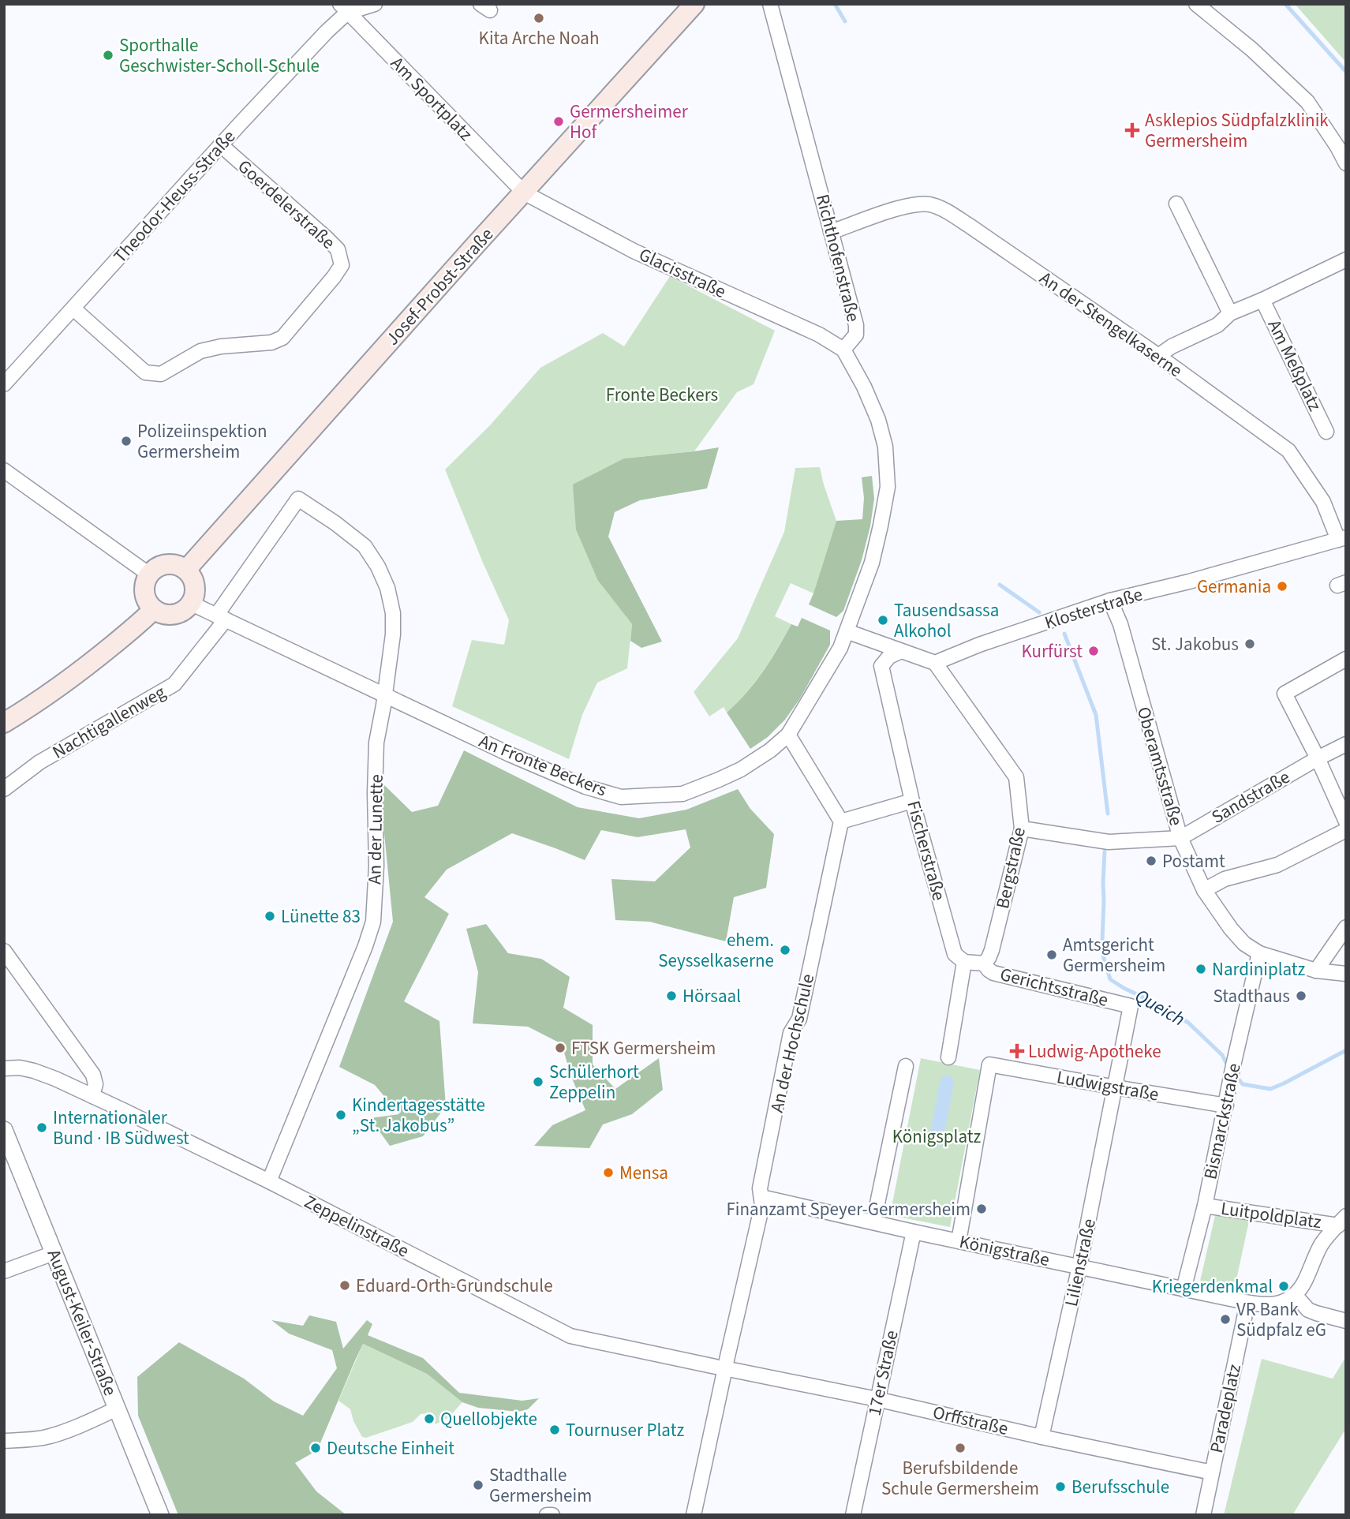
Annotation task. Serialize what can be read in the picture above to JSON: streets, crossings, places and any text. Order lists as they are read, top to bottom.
{
  "streets": {
    "main road": ["Josef-Probst-Straße"],
    "street": [
      "Am Sportplatz",
      "Theodor-Heuss-Straße",
      "Goerdelerstraße",
      "Richthofenstraße",
      "Glacisstraße",
      "An der Stengelkaserne",
      "Am Meßplatz",
      "Klosterstraße",
      "Nachtigallenweg",
      "An Fronte Beckers",
      "Oberamtsstraße",
      "Sandstraße",
      "An der Lunette",
      "Fischerstraße",
      "Bergstraße",
      "Gerichtsstraße",
      "An der Hochschule",
      "Ludwigstraße",
      "Bismarckstraße",
      "Luitpoldplatz",
      "Zeppelinstraße",
      "Königstraße",
      "Lilienstraße",
      "August-Keiler-Straße",
      "17er Straße",
      "Paradeplatz",
      "Orffstraße"
    ]
  },
  "crossings": [
    ["Am Sportplatz", "Theodor-Heuss-Straße"],
    ["Am Sportplatz", "Glacisstraße"],
    ["Am Sportplatz", "Josef-Probst-Straße"],
    ["Theodor-Heuss-Straße", "Goerdelerstraße"],
    ["Richthofenstraße", "Glacisstraße"],
    ["Richthofenstraße", "An der Stengelkaserne"],
    ["Richthofenstraße", "An Fronte Beckers"],
    ["Glacisstraße", "Josef-Probst-Straße"],
    ["Josef-Probst-Straße", "An Fronte Beckers"],
    ["An der Stengelkaserne", "Am Meßplatz"],
    ["An der Stengelkaserne", "Klosterstraße"],
    ["Klosterstraße", "Oberamtsstraße"],
    ["Klosterstraße", "Bergstraße"],
    ["Nachtigallenweg", "An Fronte Beckers"],
    ["Nachtigallenweg", "An der Lunette"],
    ["An Fronte Beckers", "An der Lunette"],
    ["Oberamtsstraße", "Sandstraße"],
    ["Oberamtsstraße", "Bismarckstraße"],
    ["Sandstraße", "Bergstraße"],
    ["An der Lunette", "Zeppelinstraße"],
    ["Fischerstraße", "Gerichtsstraße"],
    ["Bergstraße", "Gerichtsstraße"],
    ["Gerichtsstraße", "Ludwigstraße"],
    ["Gerichtsstraße", "Lilienstraße"],
    ["An der Hochschule", "Zeppelinstraße"],
    ["An der Hochschule", "Königstraße"],
    ["An der Hochschule", "Orffstraße"],
    ["Ludwigstraße", "Bismarckstraße"],
    ["Ludwigstraße", "Königstraße"],
    ["Ludwigstraße", "Lilienstraße"],
    ["Bismarckstraße", "Luitpoldplatz"],
    ["Bismarckstraße", "Königstraße"],
    ["Zeppelinstraße", "Orffstraße"],
    ["Königstraße", "Lilienstraße"],
    ["Königstraße", "17er Straße"],
    ["Königstraße", "Paradeplatz"],
    ["Lilienstraße", "Orffstraße"],
    ["17er Straße", "Orffstraße"],
    ["Paradeplatz", "Orffstraße"]
  ],
  "water": ["Queich"],
  "parks": ["Fronte Beckers", "Königsplatz"],
  "places": {
    "other": [
      "Kita Arche Noah",
      "Sporthalle Geschwister-Scholl-Schule",
      "Germersheimer Hof",
      "Polizeiinspektion Germersheim",
      "Germania",
      "Tausendsassa Alkohol",
      "St. Jakobus",
      "Kurfürst",
      "Postamt",
      "Lünette 83",
      "ehem. Seysselkaserne",
      "Amtsgericht Germersheim",
      "Nardiniplatz",
      "Hörsaal",
      "Stadthaus",
      "FTSK Germersheim",
      "Schülerhort Zeppelin",
      "Kindertagesstätte „St. Jakobus”",
      "Internationaler Bund · IB Südwest",
      "Mensa",
      "Finanzamt Speyer-Germersheim",
      "Eduard-Orth-Grundschule",
      "Kriegerdenkmal",
      "VR Bank Südpfalz eG",
      "Quellobjekte",
      "Tournuser Platz",
      "Deutsche Einheit",
      "Berufsbildende Schule Germersheim",
      "Stadthalle Germersheim",
      "Berufsschule"
    ],
    "health": ["Asklepios Südpfalzklinik Germersheim", "Ludwig-Apotheke"]
  }
}
